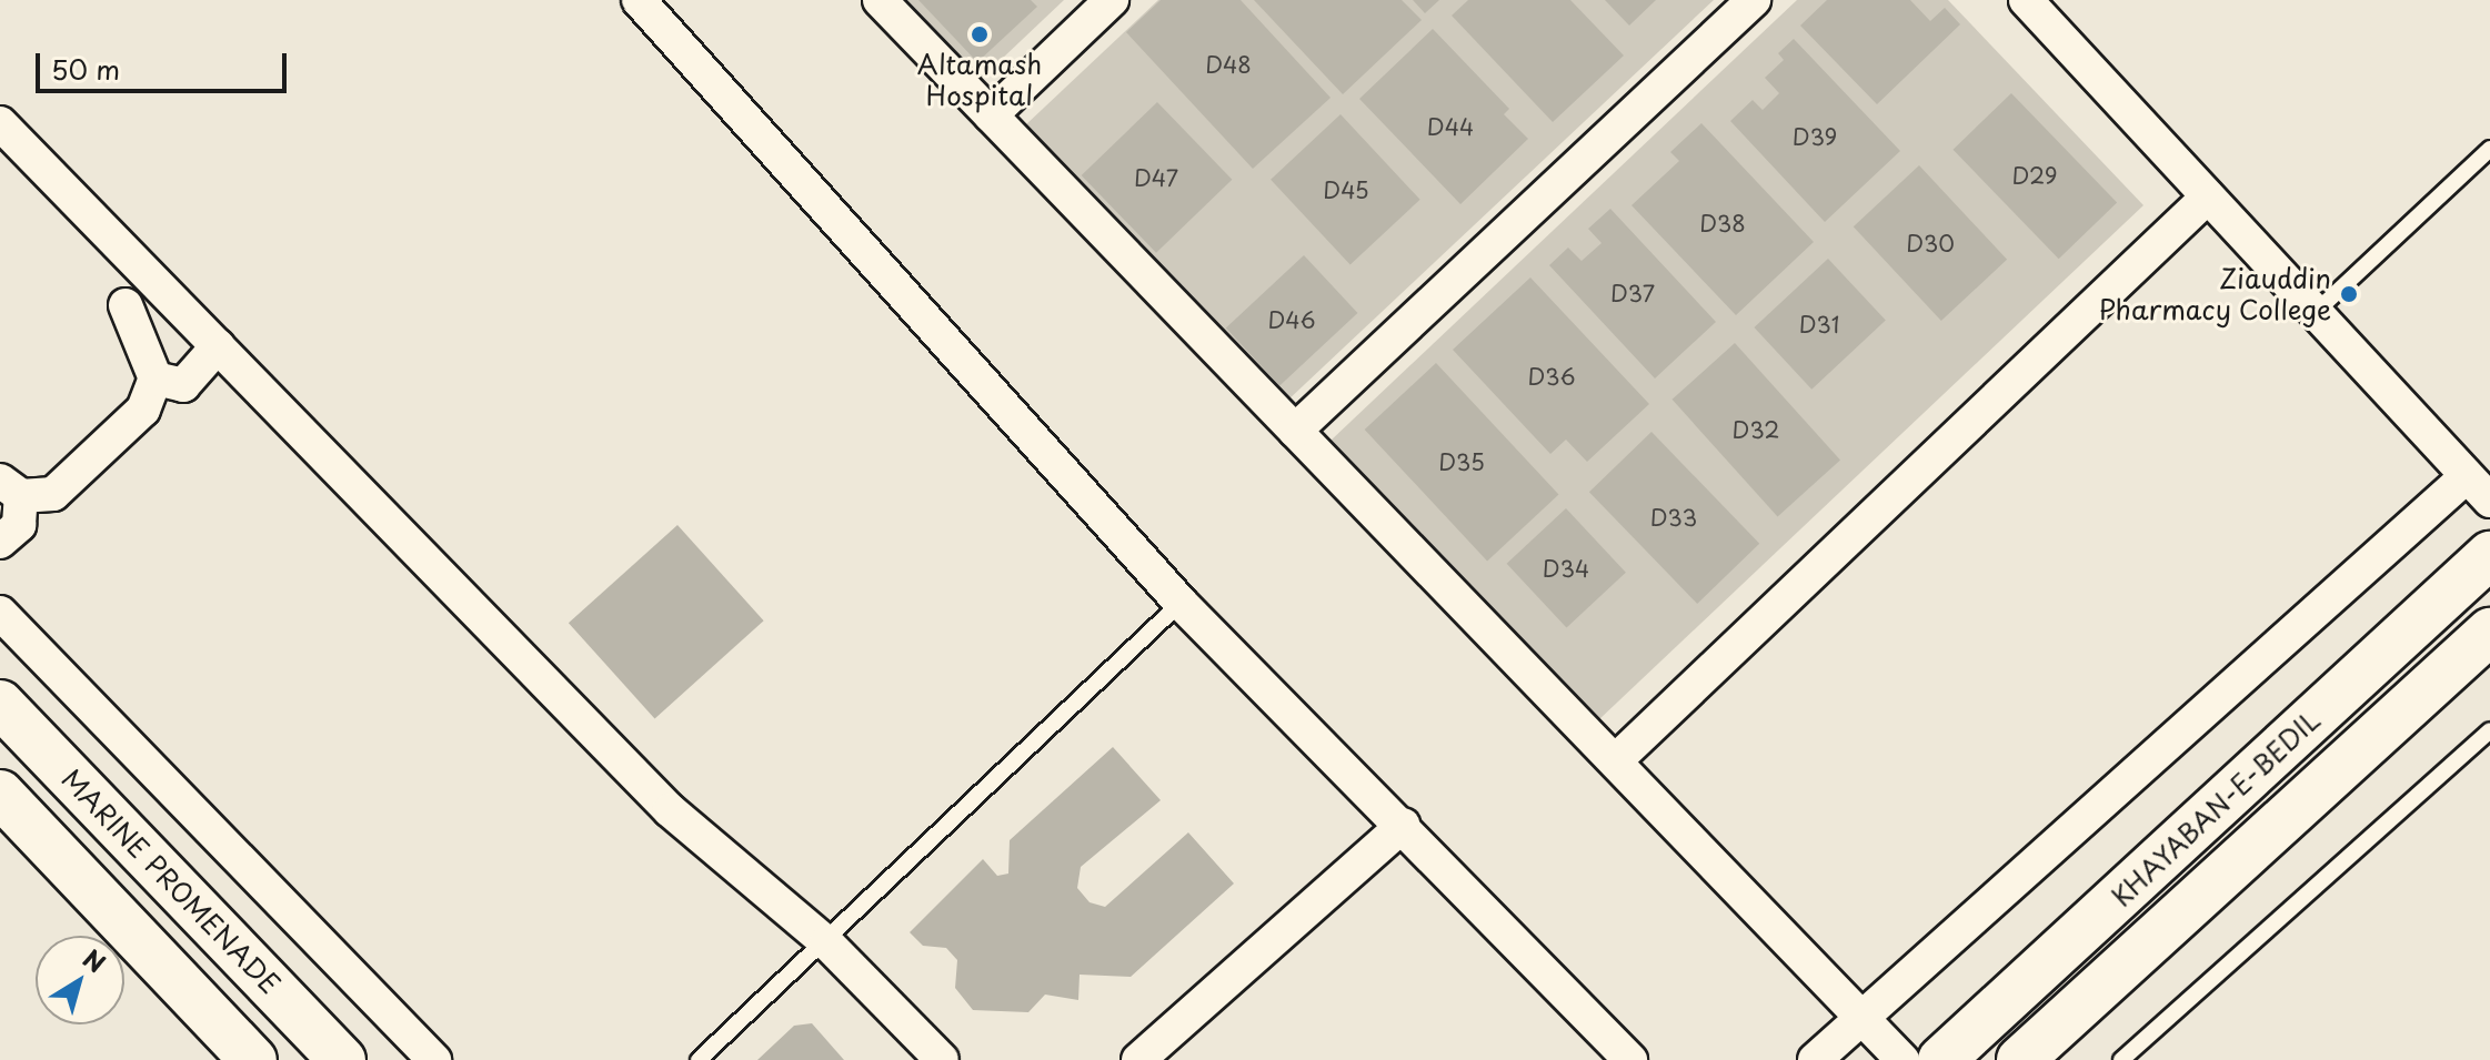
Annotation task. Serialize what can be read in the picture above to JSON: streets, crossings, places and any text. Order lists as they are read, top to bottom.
{
  "streets": {
    "main road": ["KHAYABAN-E-BEDIL", "MARINE PROMENADE"]
  },
  "places": ["Altamash Hospital", "Ziauddin Pharmacy College"],
  "house_numbers": [
    "D48",
    "D44",
    "D39",
    "D29",
    "D47",
    "D45",
    "D38",
    "D30",
    "D37",
    "D46",
    "D31",
    "D36",
    "D32",
    "D35",
    "D33",
    "D34"
  ],
  "scale_bar": "50 m",
  "north": "top right"
}
